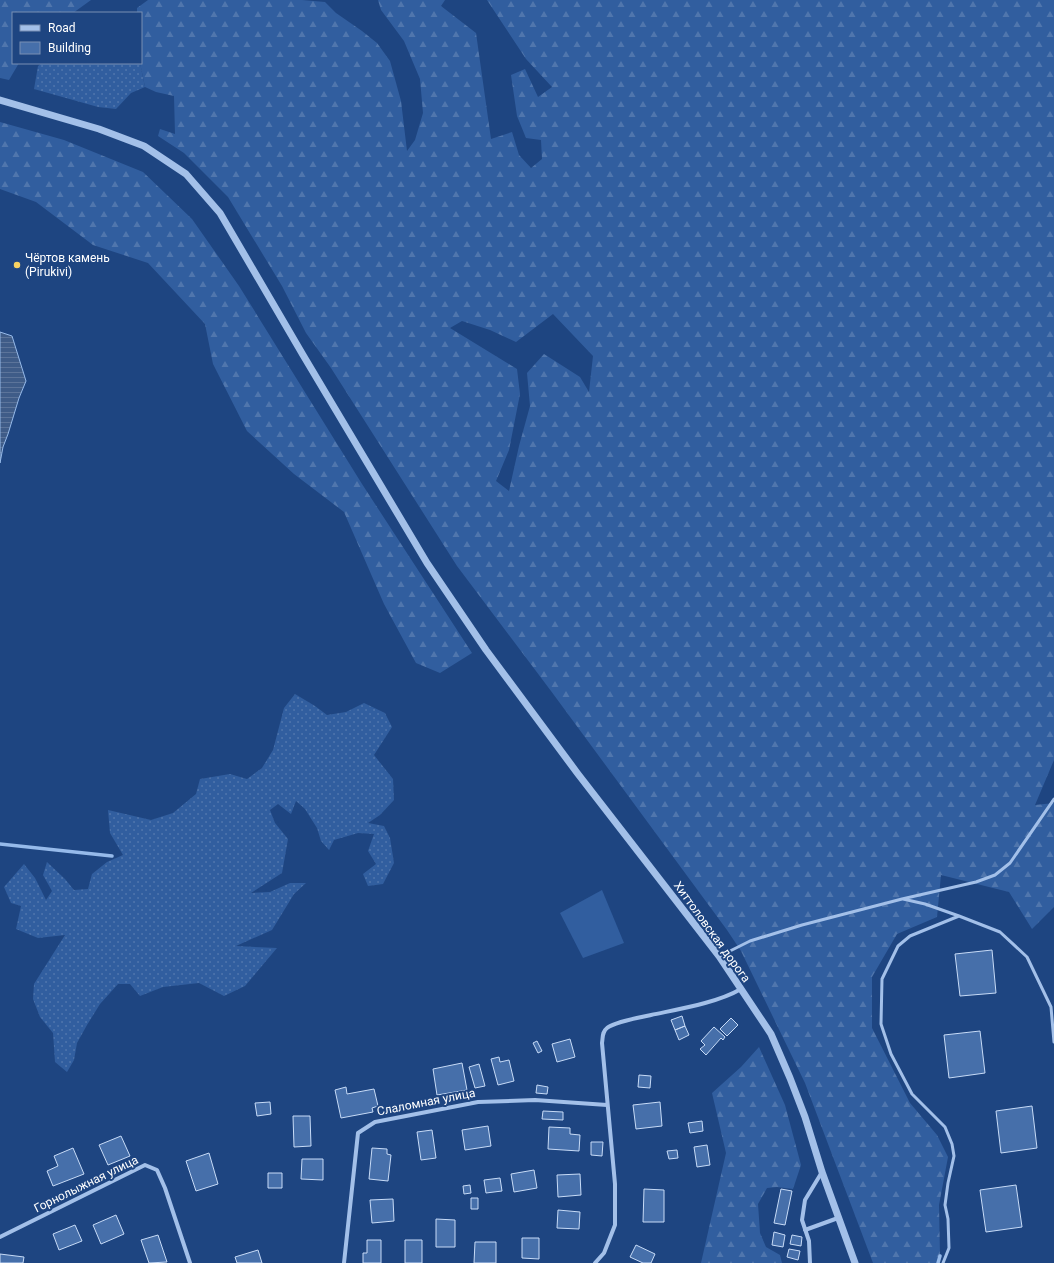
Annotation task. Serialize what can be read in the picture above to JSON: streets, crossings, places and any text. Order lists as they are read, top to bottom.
{
  "streets": {
    "street": ["Хиттоловская дорога", "Слаломная улица", "Горнолыжная улица"]
  },
  "places": ["Чёртов камень (Pirukivi)"],
  "legend": ["Road", "Building"]
}
